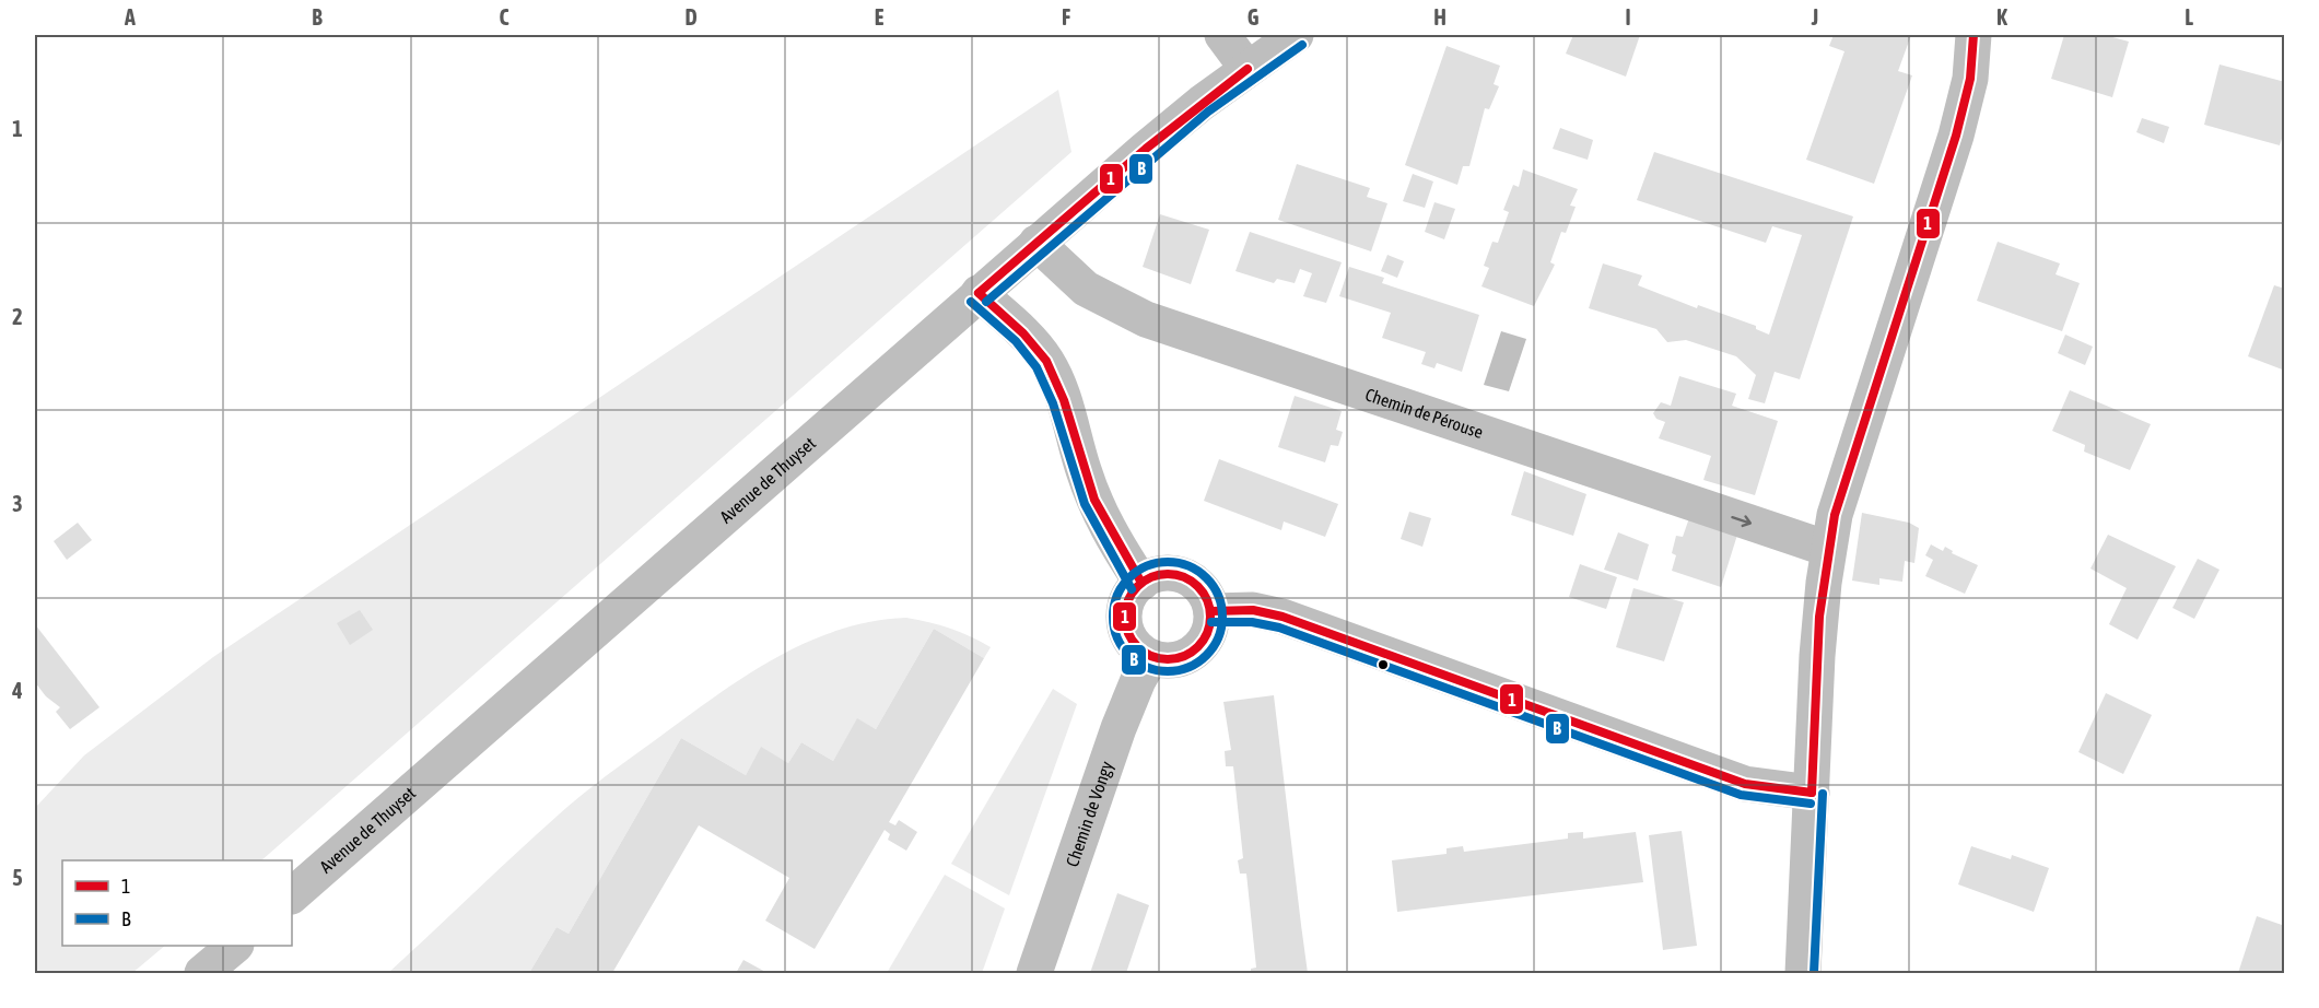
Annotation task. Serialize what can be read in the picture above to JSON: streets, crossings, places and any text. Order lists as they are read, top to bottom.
{
  "streets": {
    "street": ["Chemin de Pérouse", "Avenue de Thuyset", "Chemin de Vongy"]
  },
  "crossings": [
    ["Chemin de Pérouse", "Avenue de Thuyset"]
  ],
  "lines": ["transit line 1", "transit line B"],
  "legend": ["1", "B"],
  "grid": {
    "columns": [
      "A",
      "B",
      "C",
      "D",
      "E",
      "F",
      "G",
      "H",
      "I",
      "J",
      "K",
      "L"
    ],
    "rows": [
      "1",
      "2",
      "3",
      "4",
      "5"
    ]
  }
}
